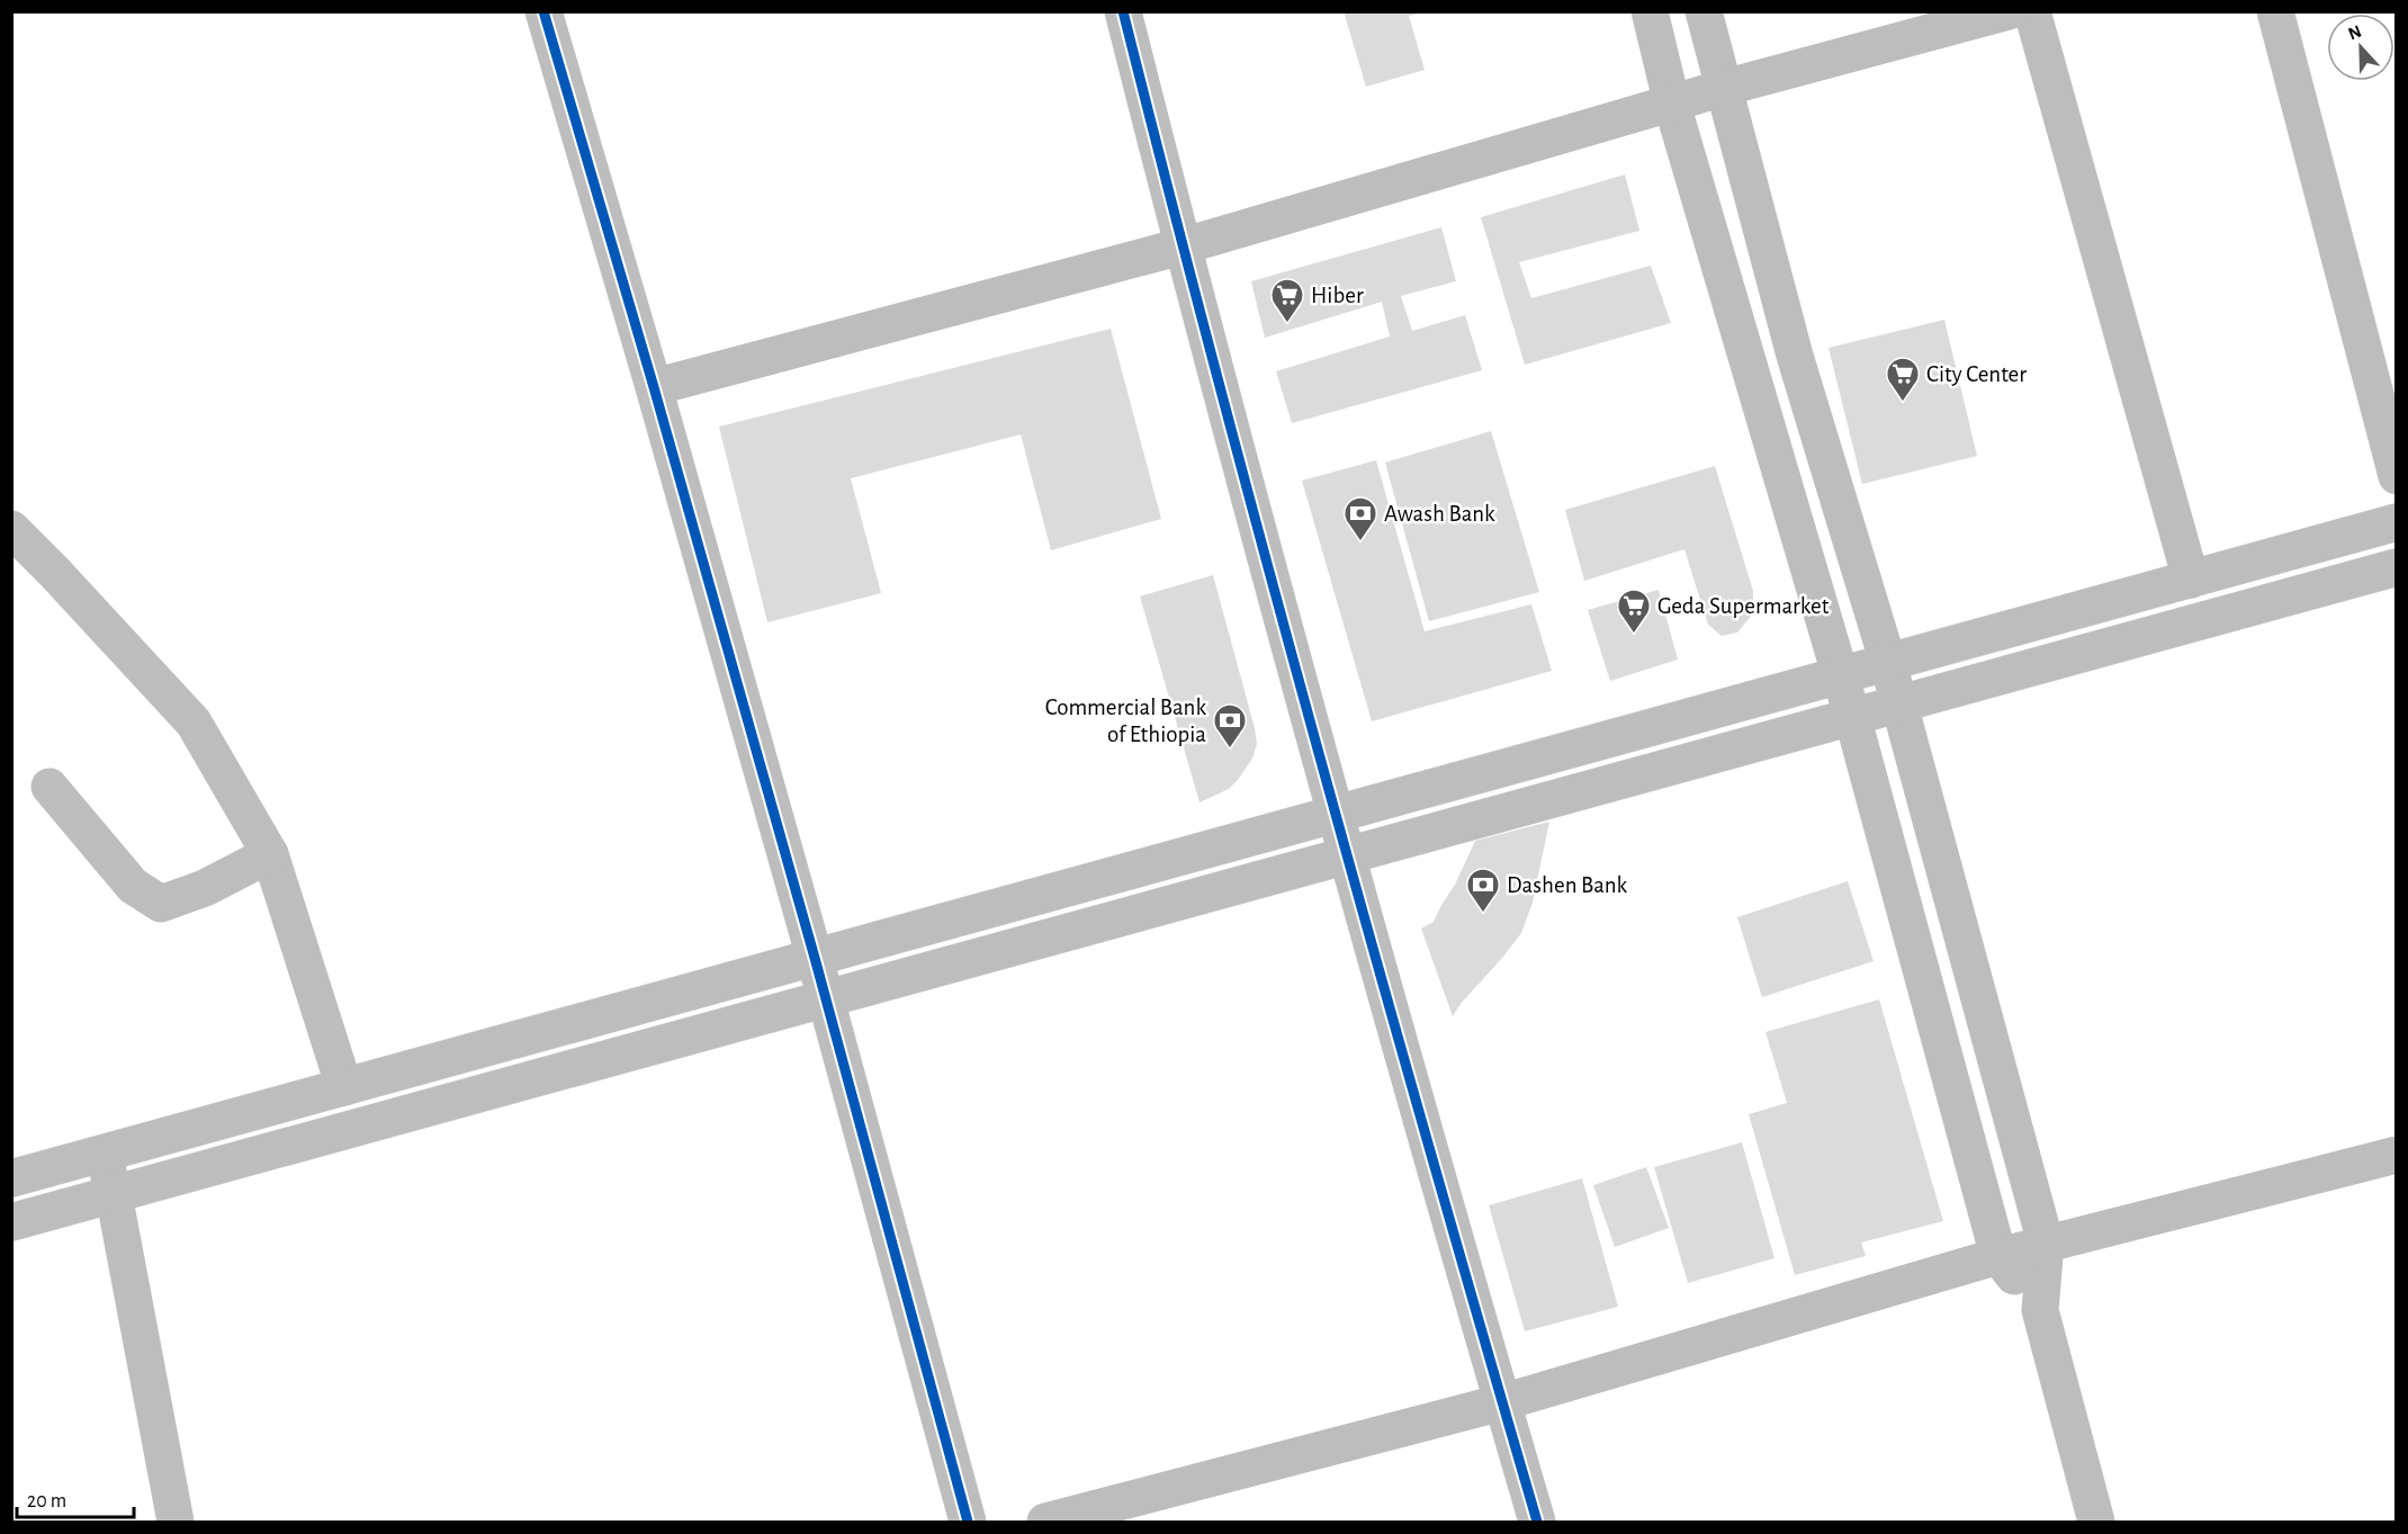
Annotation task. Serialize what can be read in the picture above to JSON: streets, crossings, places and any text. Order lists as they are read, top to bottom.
{
  "places": {
    "supermarket": ["Hiber", "City Center", "Geda Supermarket"],
    "bank": ["Awash Bank", "Commercial Bank of Ethiopia", "Dashen Bank"]
  },
  "scale_bar": "20 m",
  "north": "top"
}
